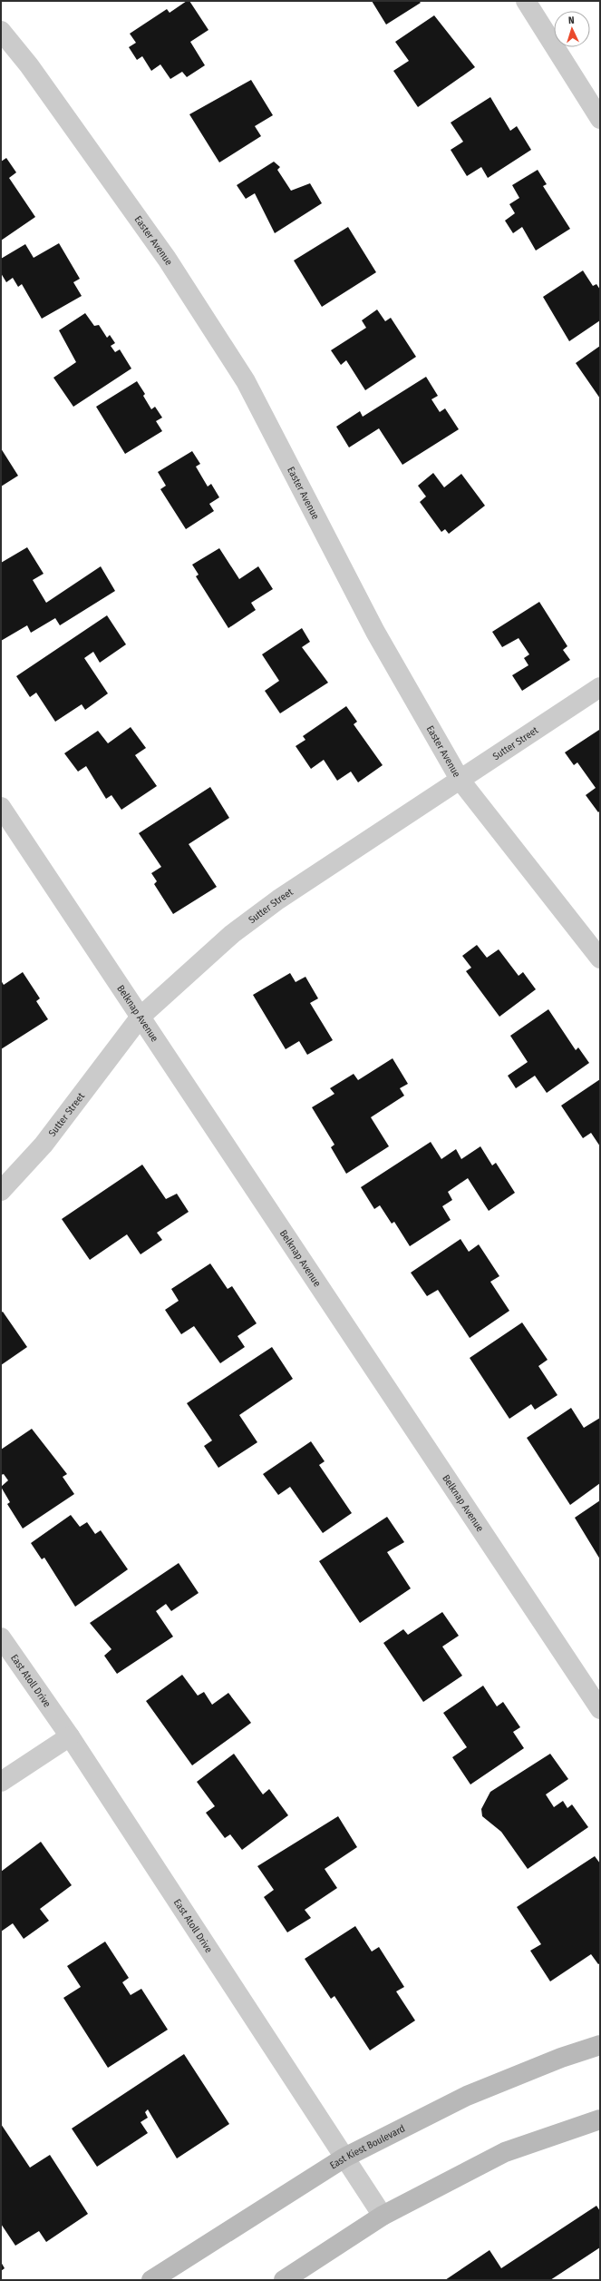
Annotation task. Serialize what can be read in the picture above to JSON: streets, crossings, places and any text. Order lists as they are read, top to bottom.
{
  "streets": {
    "main road": ["East Kiest Boulevard"],
    "street": [
      "Easter Avenue",
      "Sutter Street",
      "Belknap Avenue",
      "East Atoll Drive"
    ]
  },
  "crossings": [
    ["Easter Avenue", "Sutter Street"],
    ["Sutter Street", "Belknap Avenue"],
    ["East Atoll Drive", "East Kiest Boulevard"]
  ],
  "north": "top"
}
